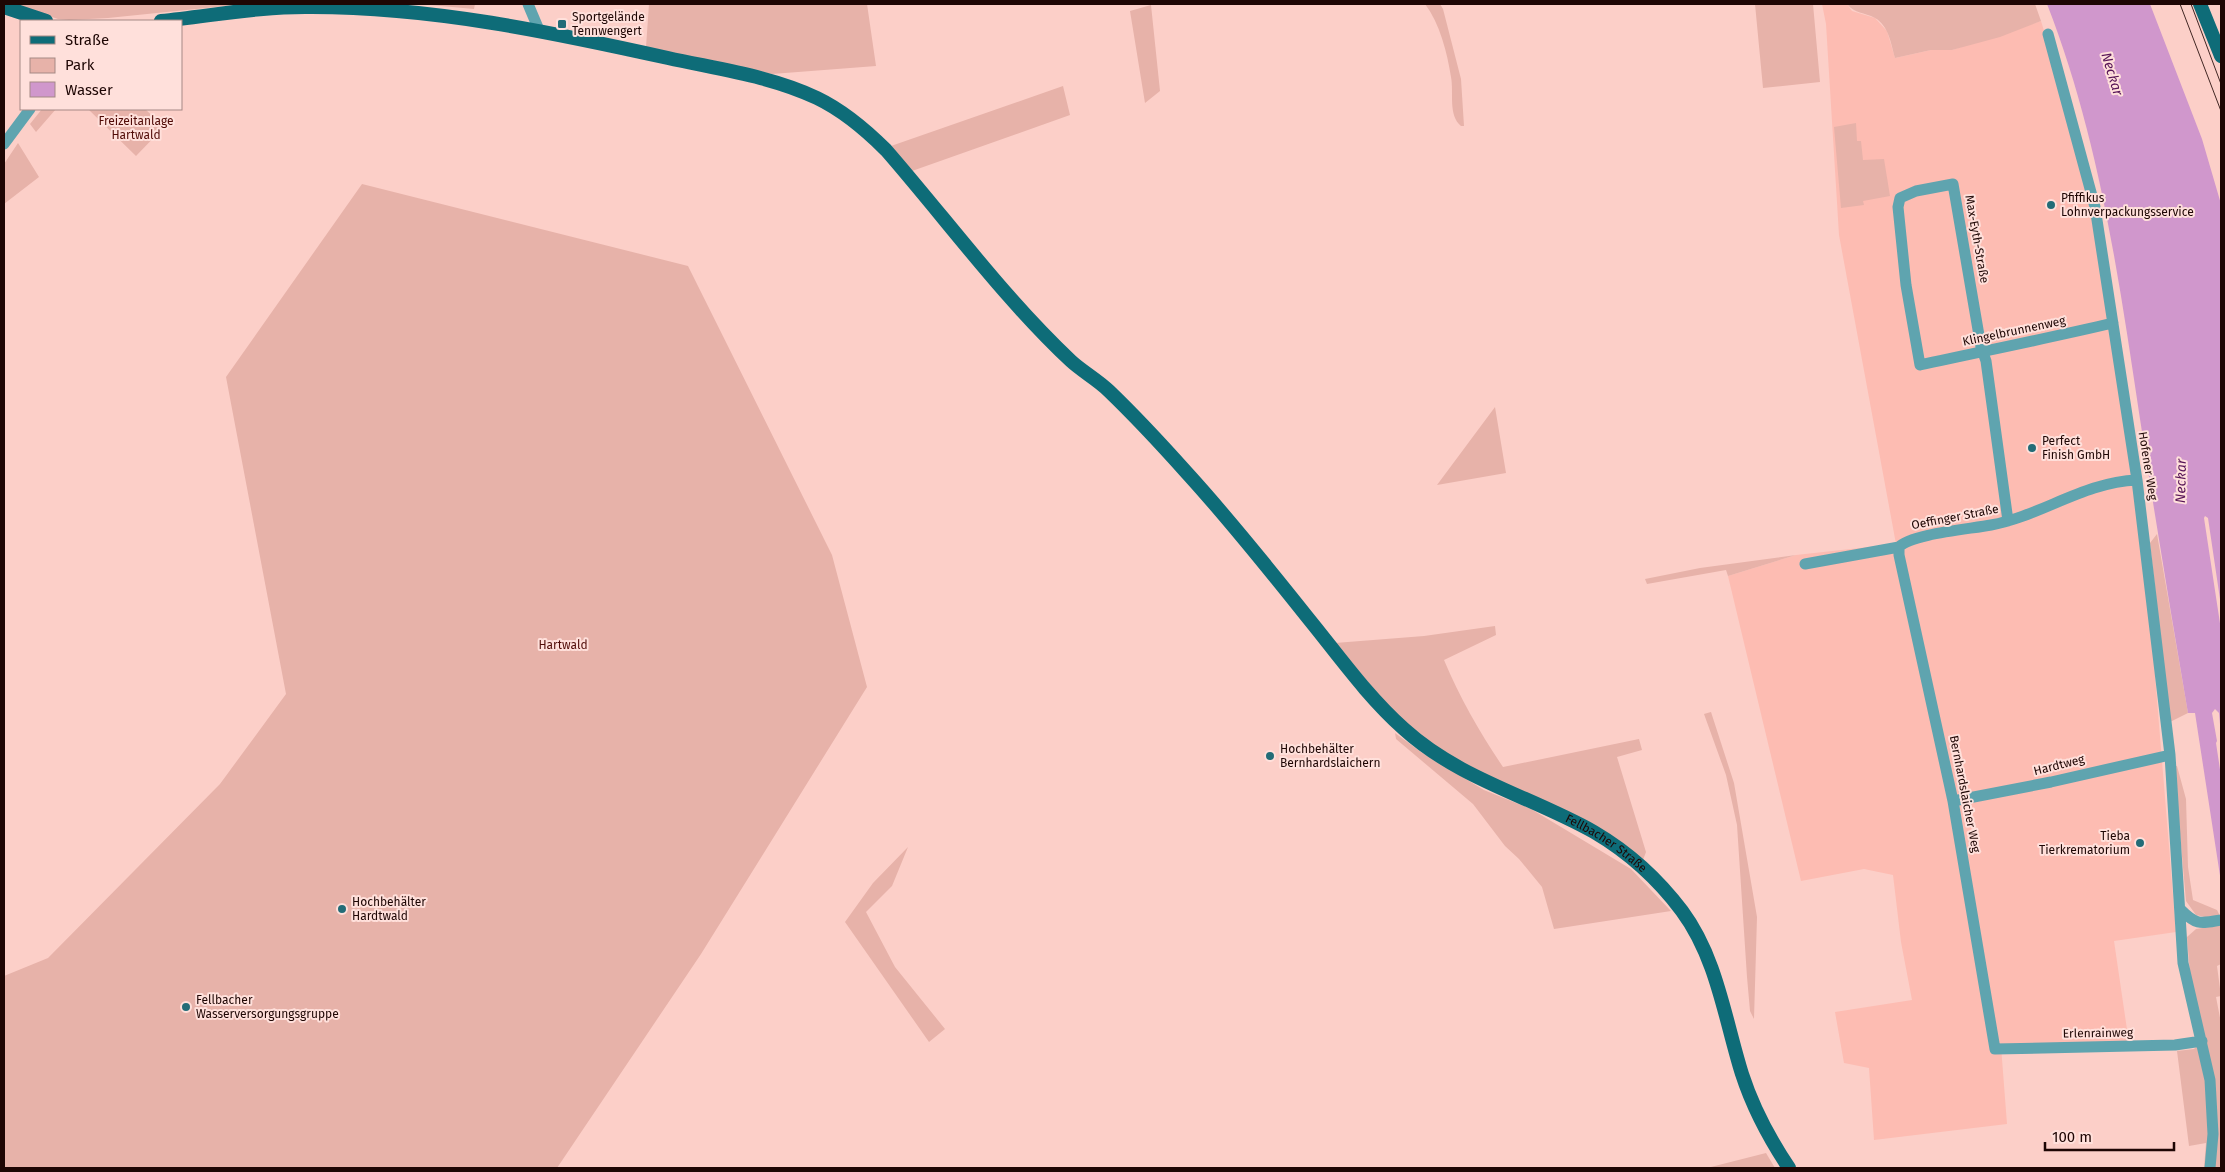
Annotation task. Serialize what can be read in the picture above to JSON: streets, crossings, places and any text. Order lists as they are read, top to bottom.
{
  "streets": {
    "main road": ["Fellbacher Straße"],
    "street": [
      "Max-Eyth-Straße",
      "Klingelbrunnenweg",
      "Hofener Weg",
      "Oeffinger Straße",
      "Hardtweg",
      "Bernhardslaicher Weg",
      "Erlenrainweg"
    ]
  },
  "crossings": [
    ["Max-Eyth-Straße", "Klingelbrunnenweg"],
    ["Max-Eyth-Straße", "Oeffinger Straße"],
    ["Klingelbrunnenweg", "Hofener Weg"],
    ["Hofener Weg", "Oeffinger Straße"],
    ["Hofener Weg", "Hardtweg"],
    ["Hofener Weg", "Erlenrainweg"],
    ["Oeffinger Straße", "Bernhardslaicher Weg"],
    ["Hardtweg", "Bernhardslaicher Weg"],
    ["Bernhardslaicher Weg", "Erlenrainweg"]
  ],
  "water": ["Neckar"],
  "parks": ["Freizeitanlage Hartwald", "Hartwald"],
  "places": {
    "transit": ["Sportgelände Tennwengert"],
    "other": [
      "Pfiffikus Lohnverpackungsservice",
      "Perfect Finish GmbH",
      "Hochbehälter Bernhardslaichern",
      "Tieba Tierkrematorium",
      "Hochbehälter Hardtwald",
      "Fellbacher Wasserversorgungsgruppe"
    ]
  },
  "legend": ["Straße", "Park", "Wasser"],
  "scale_bar": "100 m"
}
